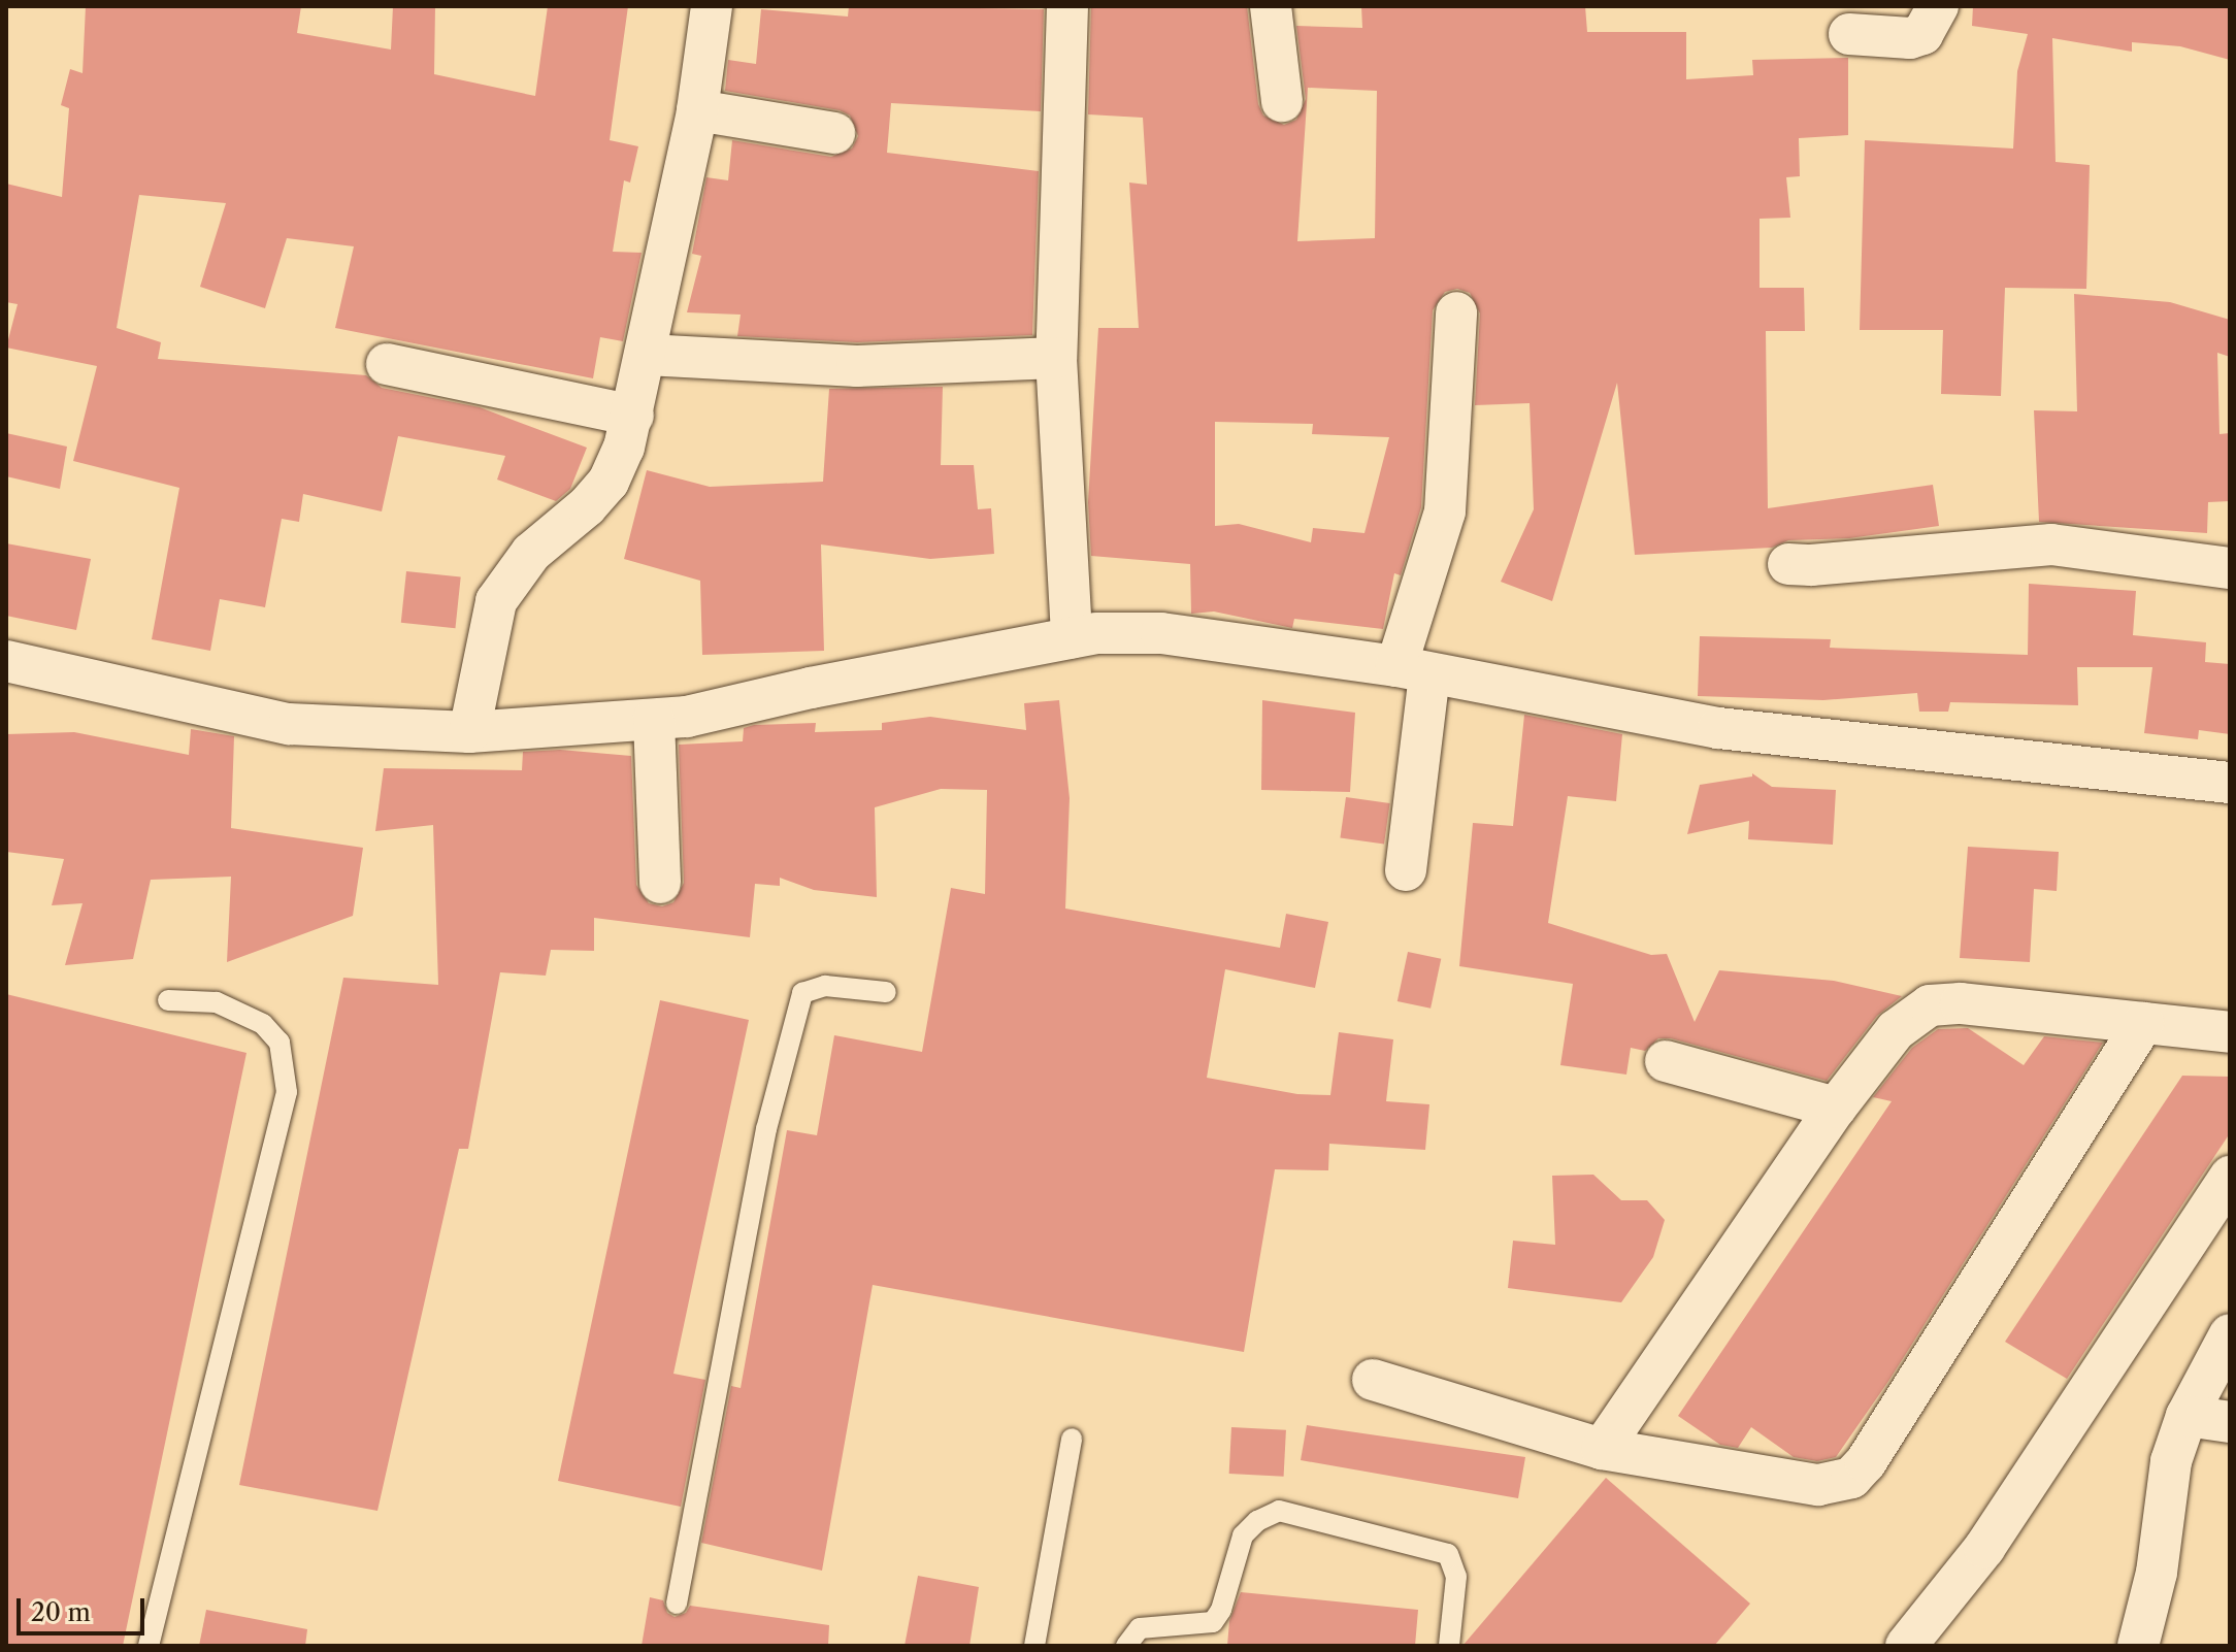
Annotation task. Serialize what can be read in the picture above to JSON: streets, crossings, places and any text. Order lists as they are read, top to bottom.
{
  "scale_bar": "20 m"
}
